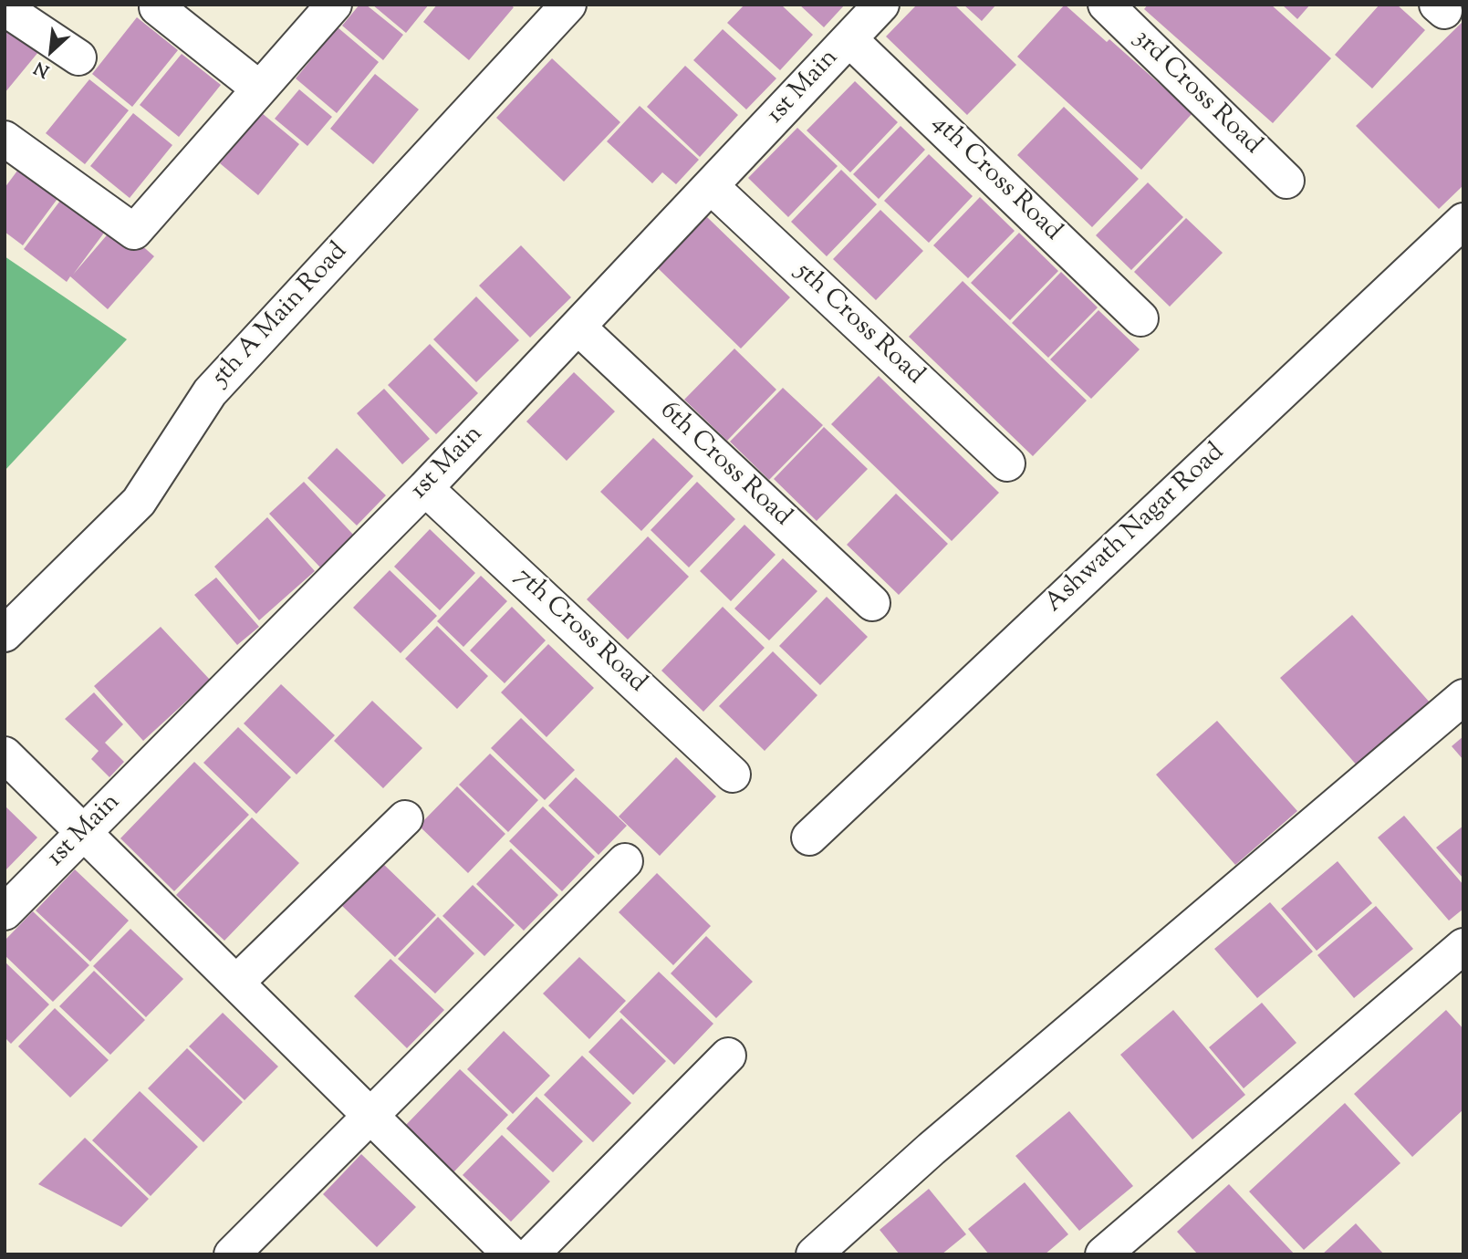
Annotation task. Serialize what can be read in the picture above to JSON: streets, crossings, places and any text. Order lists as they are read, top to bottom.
{
  "streets": {
    "street": [
      "1st Main",
      "3rd Cross Road",
      "4th Cross Road",
      "5th A Main Road",
      "5th Cross Road",
      "6th Cross Road",
      "Ashwath Nagar Road",
      "7th Cross Road"
    ]
  },
  "crossings": [
    ["1st Main", "4th Cross Road"],
    ["1st Main", "5th Cross Road"],
    ["1st Main", "6th Cross Road"],
    ["1st Main", "7th Cross Road"]
  ],
  "north": "bottom left"
}
